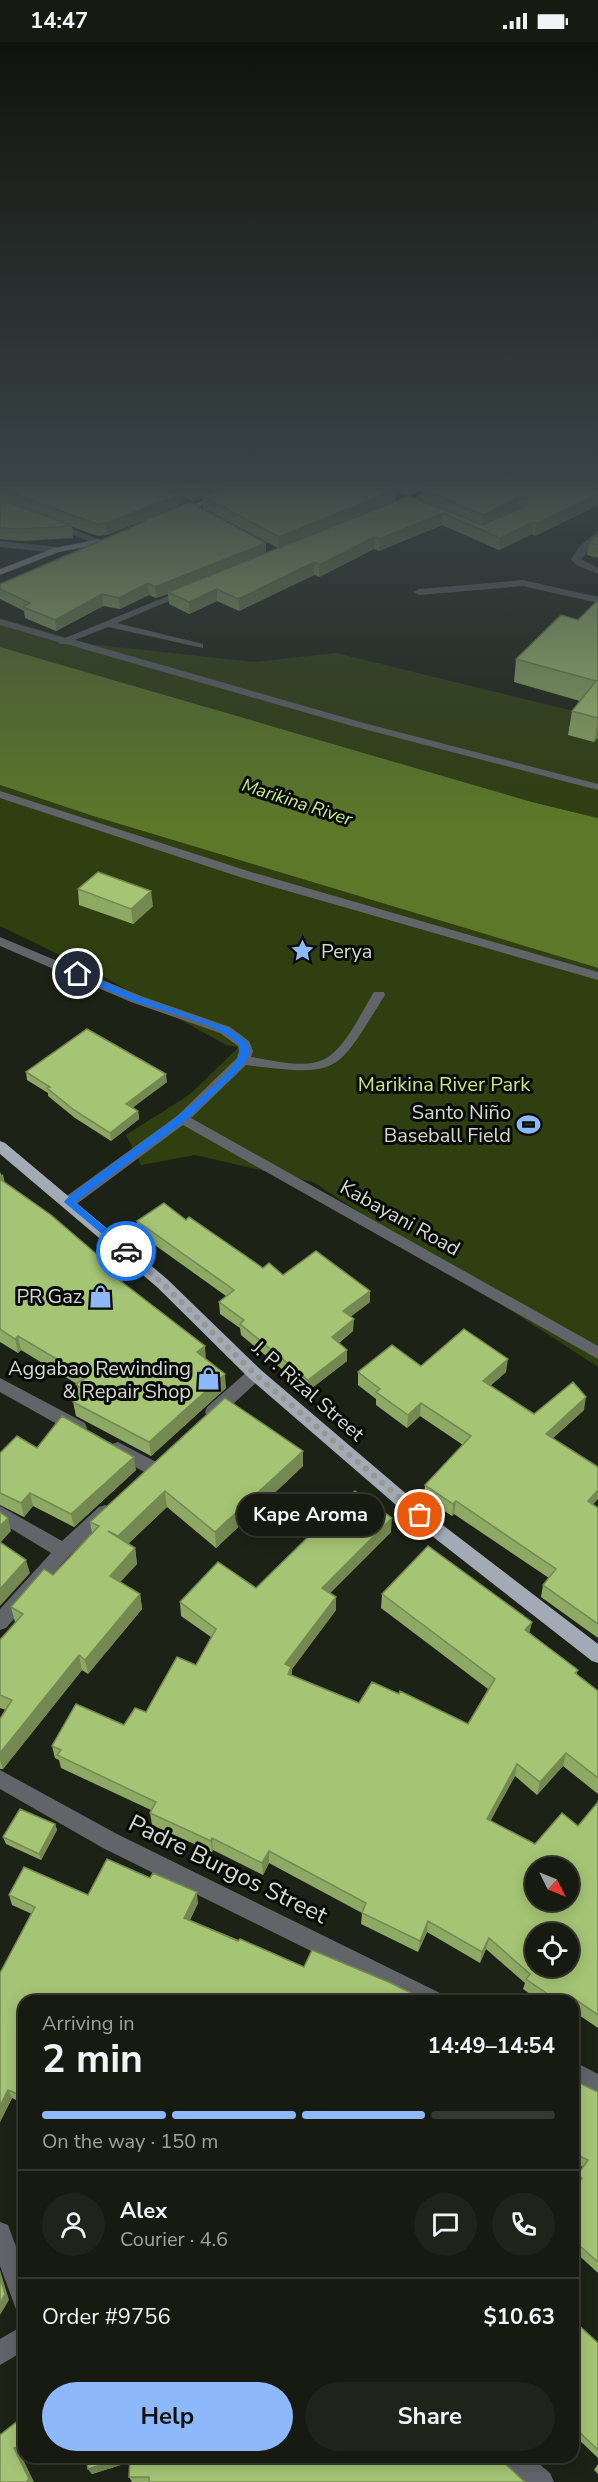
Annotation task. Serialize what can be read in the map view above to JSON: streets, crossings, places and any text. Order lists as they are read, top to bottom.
{
  "streets": {
    "main road": ["J. P. Rizal Street"],
    "street": ["Kabayani Road", "Padre Burgos Street"]
  },
  "water": ["Marikina River"],
  "parks": ["Marikina River Park"],
  "places": {
    "place": ["Perya"],
    "sports": ["Santo Niño Baseball Field"],
    "shop": ["PR Gaz", "Aggabao Rewinding & Repair Shop"],
    "other": ["Kape Aroma"]
  },
  "north": "bottom right",
  "page": {
    "status": "14:47",
    "bubble": "Kape Aroma",
    "heading": ["2 min", "Arriving in", "14:49–14:54"],
    "panel": [
      "Alex",
      "Courier · 4.6",
      "Order #9756",
      "$10.63"
    ],
    "bar": "On the way · 150 m",
    "buttons": ["Help", "Share"]
  }
}
